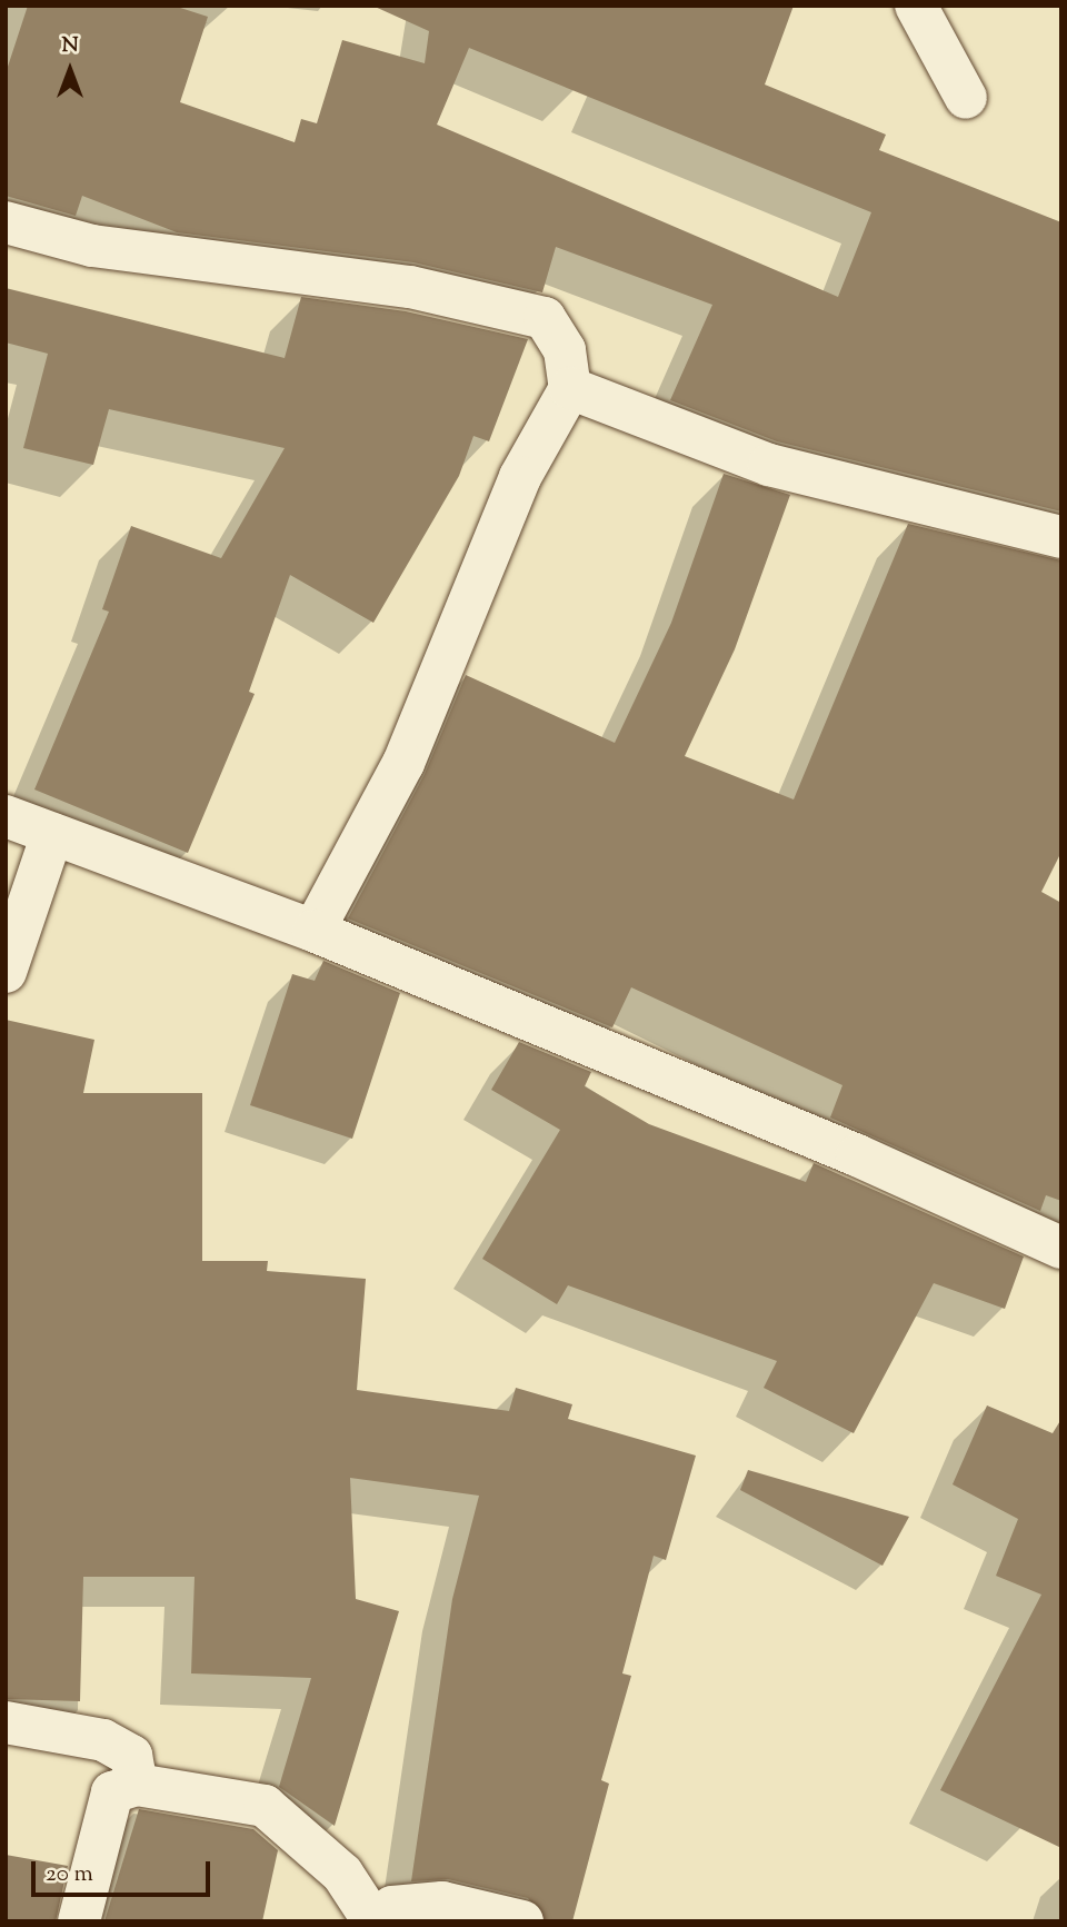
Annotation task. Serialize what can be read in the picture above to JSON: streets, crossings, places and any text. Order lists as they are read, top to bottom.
{
  "scale_bar": "20 m",
  "north": "top"
}
